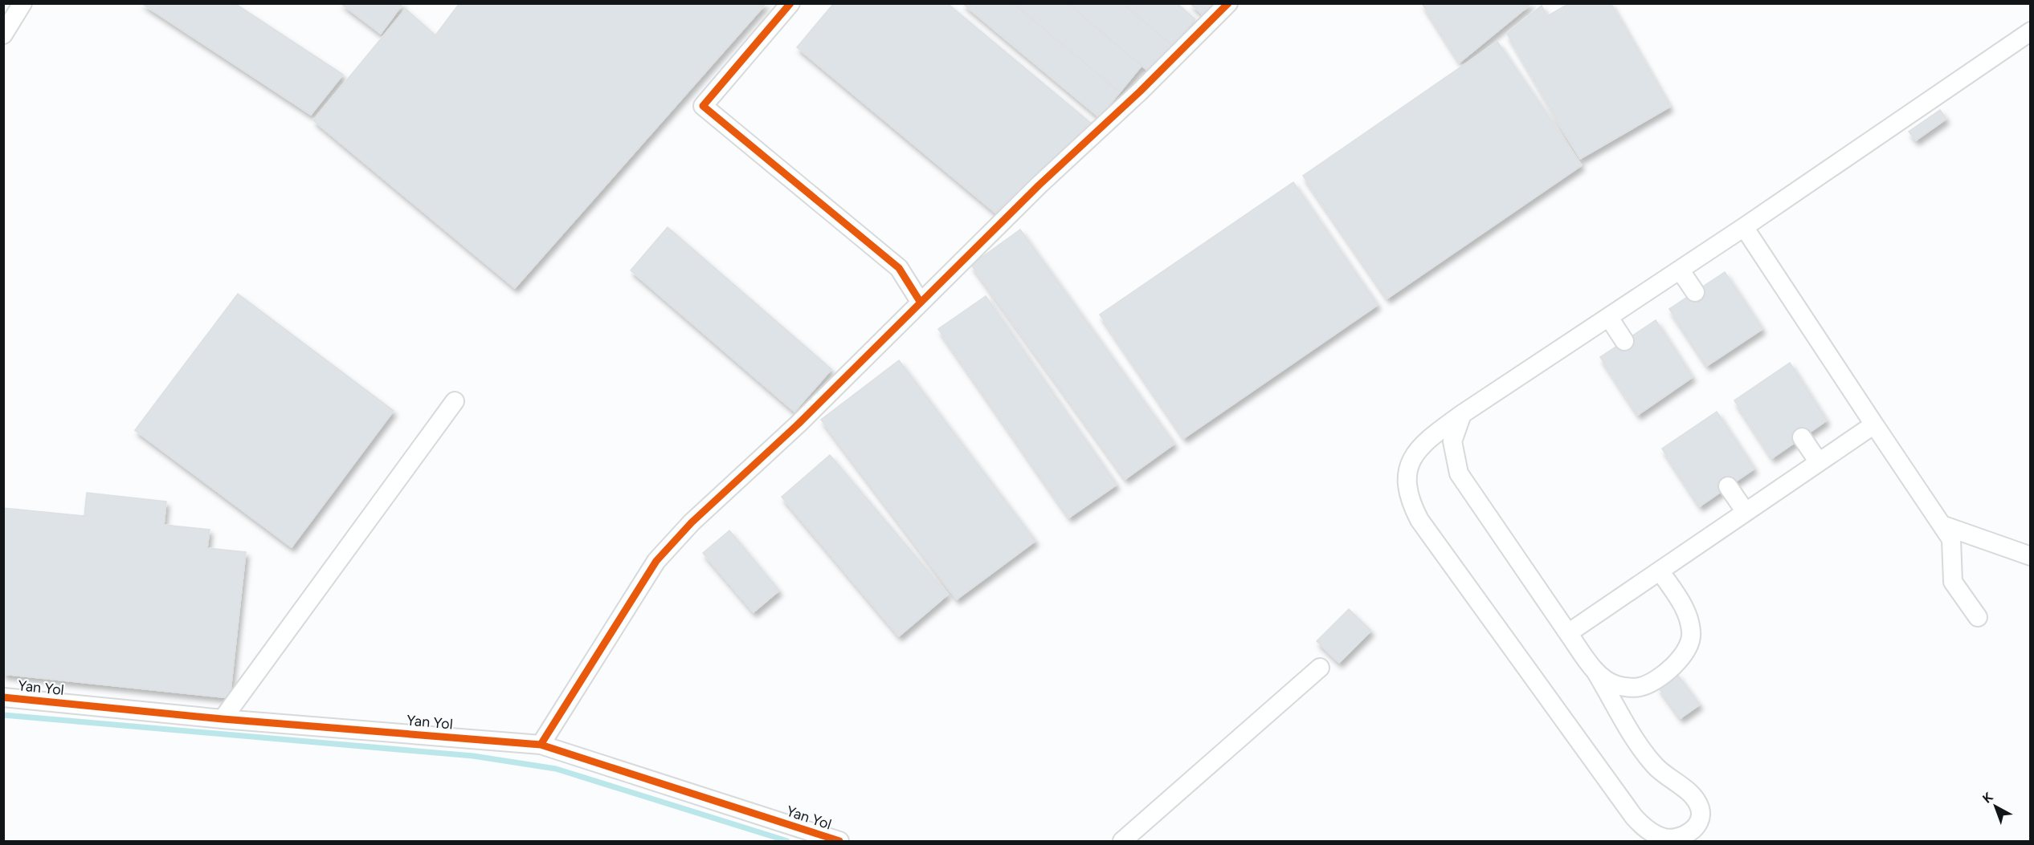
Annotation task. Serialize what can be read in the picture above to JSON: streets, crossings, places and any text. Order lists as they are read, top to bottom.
{
  "streets": {
    "street": ["Yan Yol"]
  },
  "north": "top left"
}
